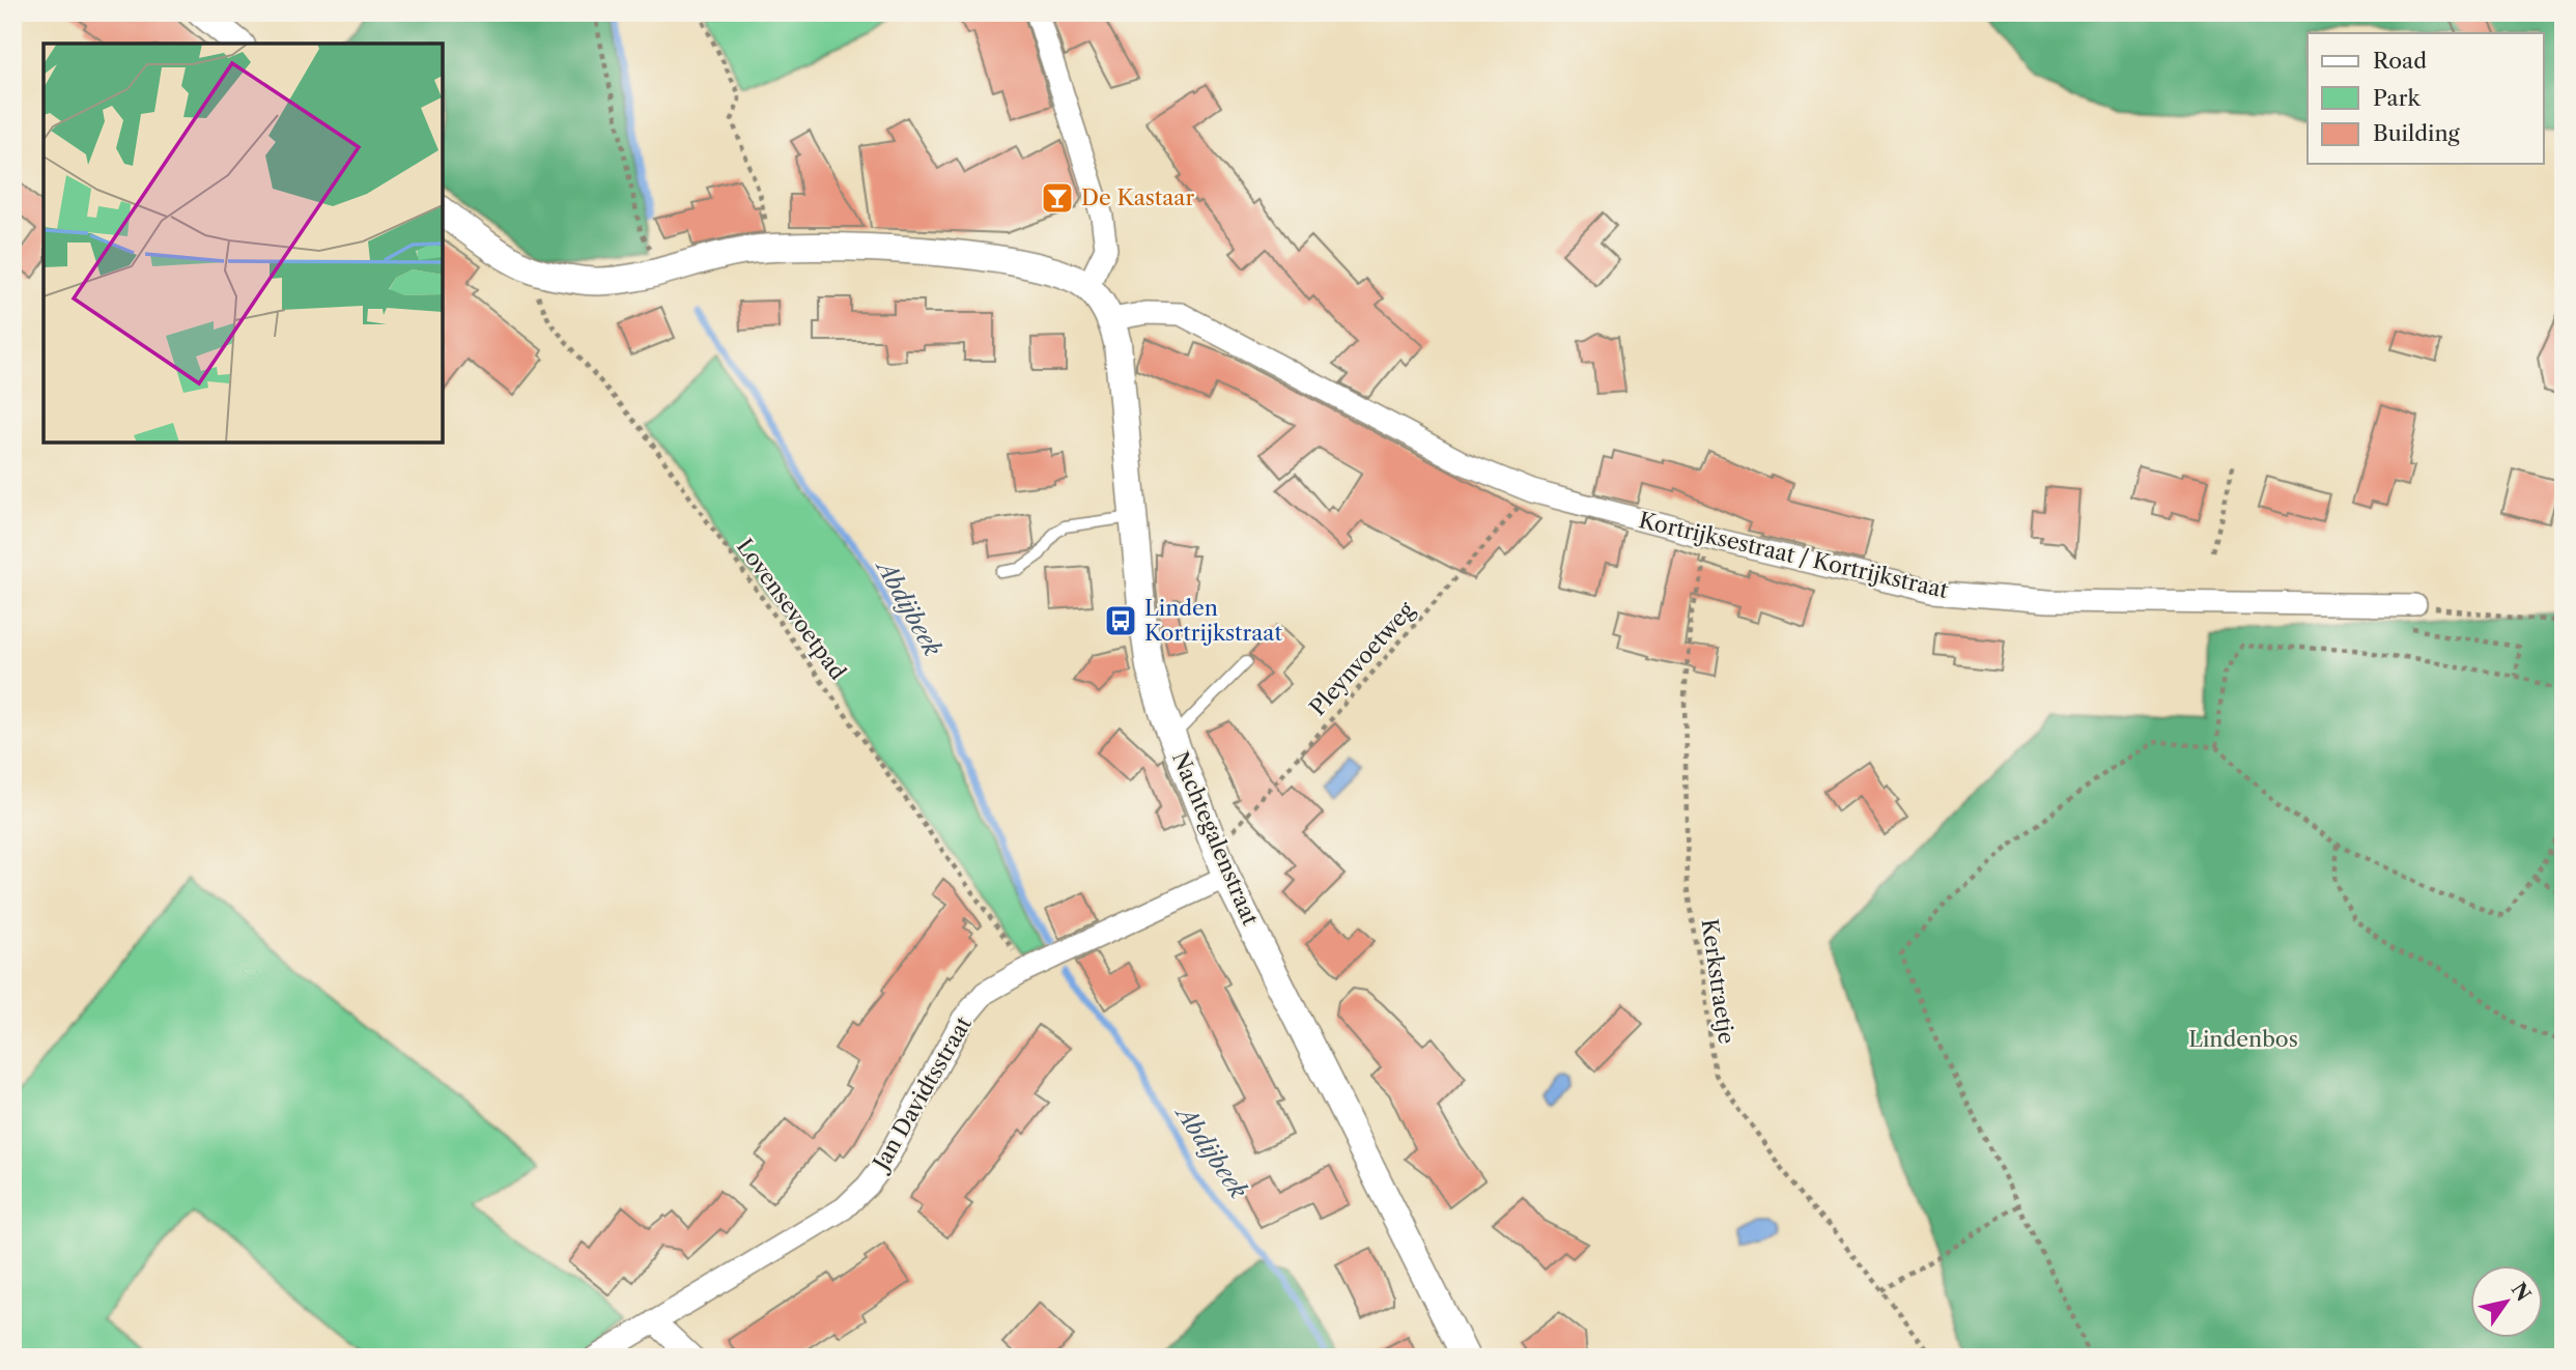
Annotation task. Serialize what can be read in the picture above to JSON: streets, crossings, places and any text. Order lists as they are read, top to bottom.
{
  "streets": {
    "street": ["Kortrijksestraat / Kortrijkstraat", "Nachtegalenstraat", "Jan Davidtsstraat"],
    "path": ["Lovensevoetpad", "Pleynvoetweg", "Kerkstraetje"]
  },
  "crossings": [
    ["Kortrijksestraat / Kortrijkstraat", "Pleynvoetweg"],
    ["Kortrijksestraat / Kortrijkstraat", "Nachtegalenstraat"],
    ["Kortrijksestraat / Kortrijkstraat", "Kerkstraetje"],
    ["Lovensevoetpad", "Jan Davidtsstraat"],
    ["Pleynvoetweg", "Nachtegalenstraat"],
    ["Nachtegalenstraat", "Jan Davidtsstraat"]
  ],
  "water": ["Abdijbeek"],
  "parks": ["Lindenbos"],
  "places": {
    "bar": ["De Kastaar"],
    "bus stop": ["Linden Kortrijkstraat"]
  },
  "legend": ["Road", "Park", "Building"],
  "north": "top right"
}
